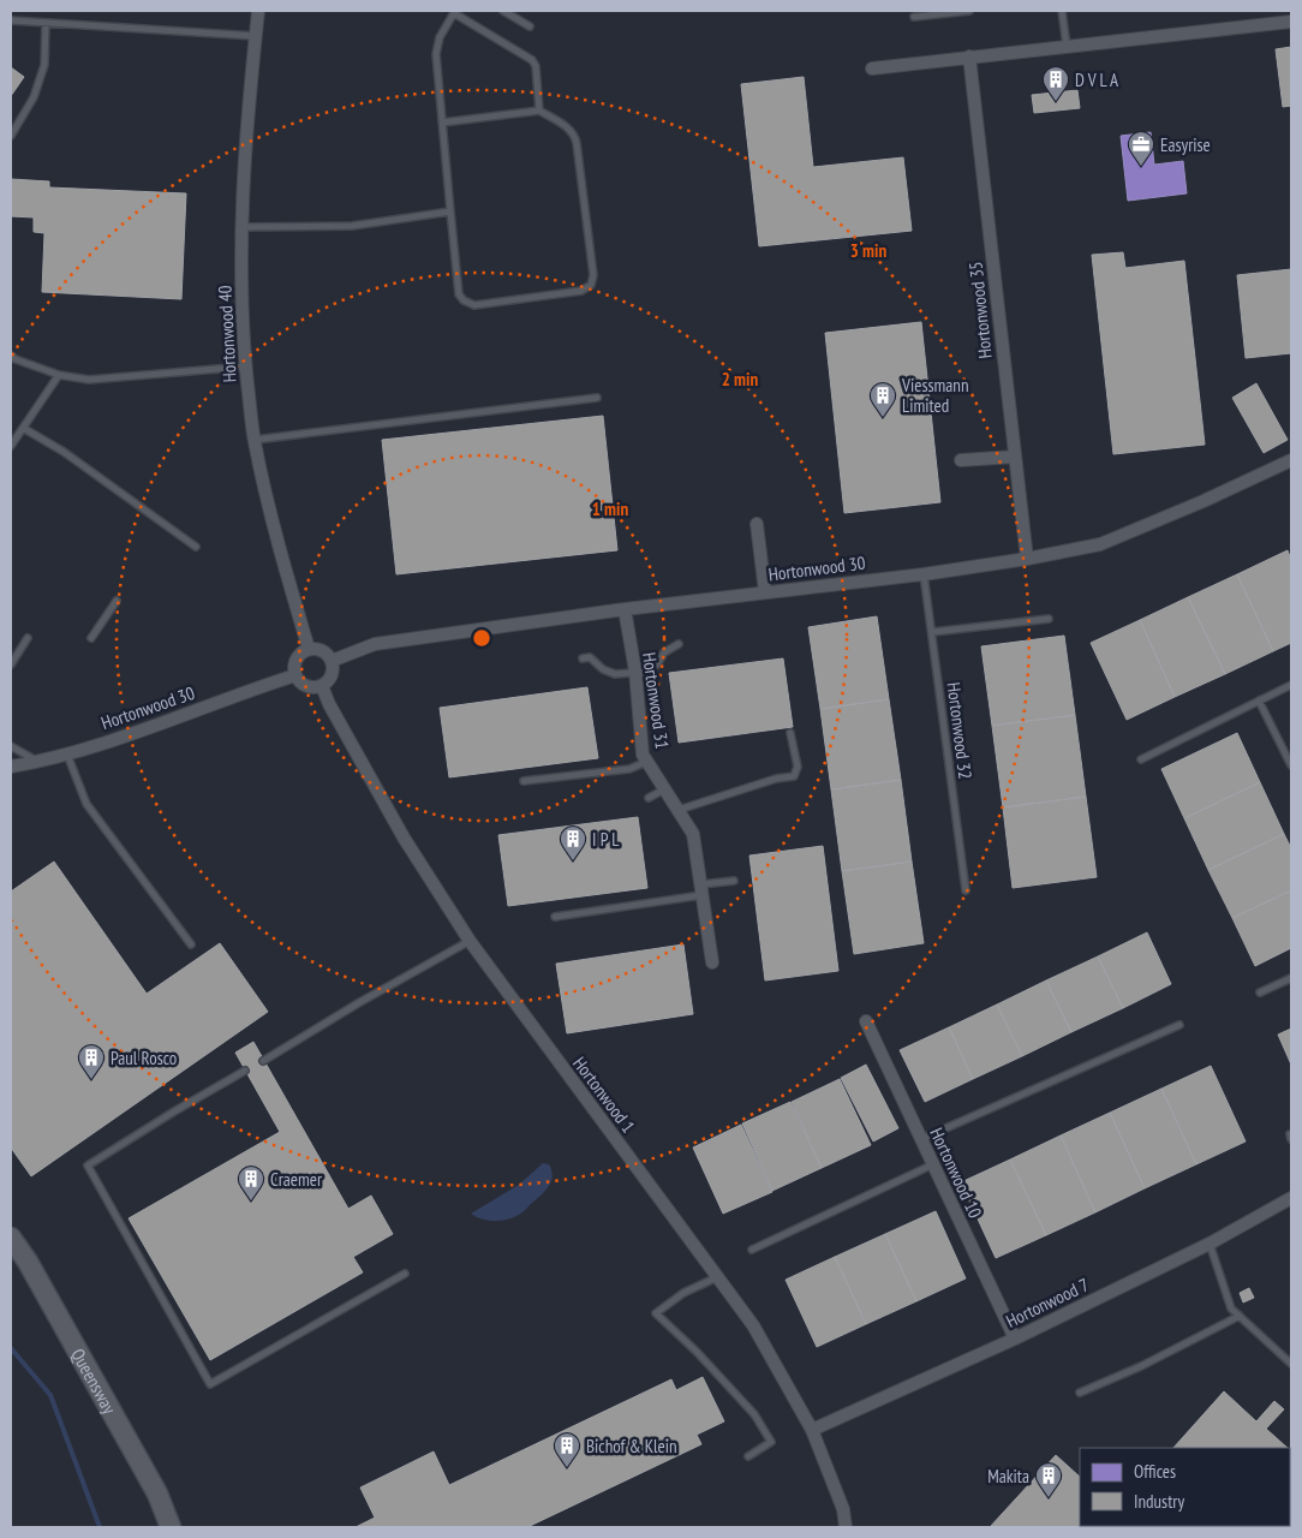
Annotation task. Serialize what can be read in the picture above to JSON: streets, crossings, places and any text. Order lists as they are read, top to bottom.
{
  "streets": {
    "main road": ["Queensway"],
    "street": [
      "Hortonwood 35",
      "Hortonwood 40",
      "Hortonwood 30",
      "Hortonwood 31",
      "Hortonwood 1",
      "Hortonwood 10",
      "Hortonwood 7"
    ],
    "lane": ["Hortonwood 32"]
  },
  "crossings": [
    ["Hortonwood 35", "Hortonwood 30"],
    ["Hortonwood 40", "Hortonwood 30"],
    ["Hortonwood 40", "Hortonwood 1"],
    ["Hortonwood 30", "Hortonwood 31"],
    ["Hortonwood 30", "Hortonwood 32"],
    ["Hortonwood 30", "Hortonwood 1"],
    ["Hortonwood 1", "Hortonwood 7"],
    ["Hortonwood 10", "Hortonwood 7"]
  ],
  "places": {
    "building": [
      "D V L A",
      "Viessmann Limited",
      "I P L",
      "Paul Rosco",
      "Craemer",
      "Bichof & Klein",
      "Makita"
    ],
    "office": ["Easyrise"]
  },
  "legend": ["Offices", "Industry"],
  "rings": ["3 min", "2 min", "1 min"]
}
